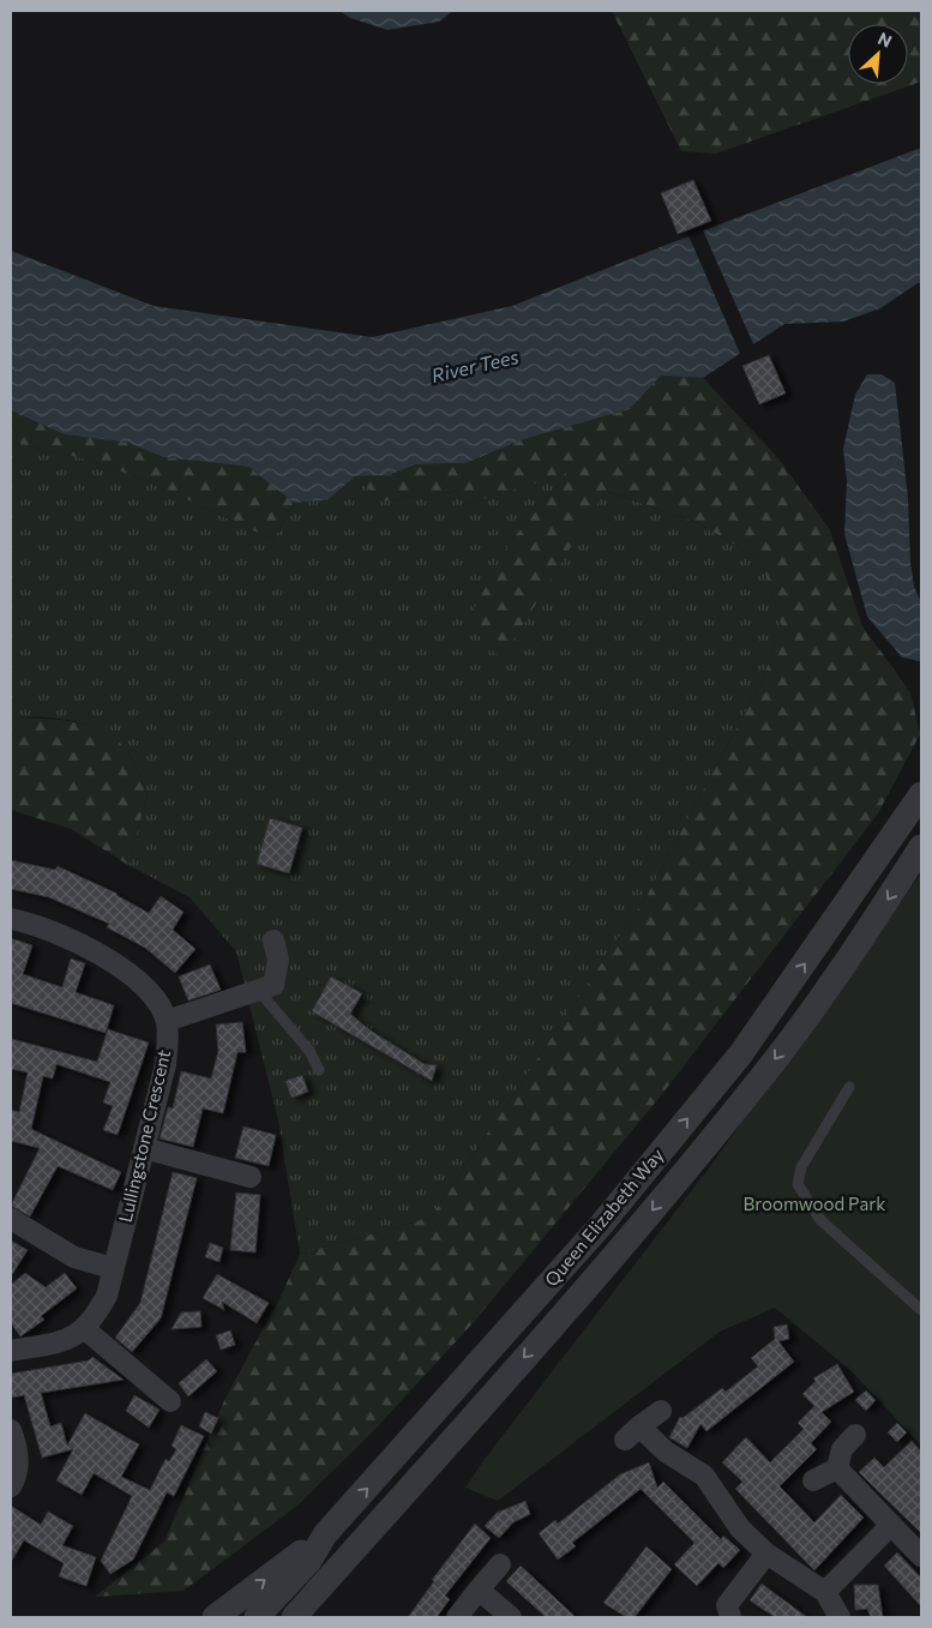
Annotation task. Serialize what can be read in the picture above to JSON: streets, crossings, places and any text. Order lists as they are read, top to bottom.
{
  "streets": {
    "street": ["Lullingstone Crescent", "Queen Elizabeth Way"]
  },
  "water": ["River Tees"],
  "parks": ["Broomwood Park"],
  "north": "top right"
}
